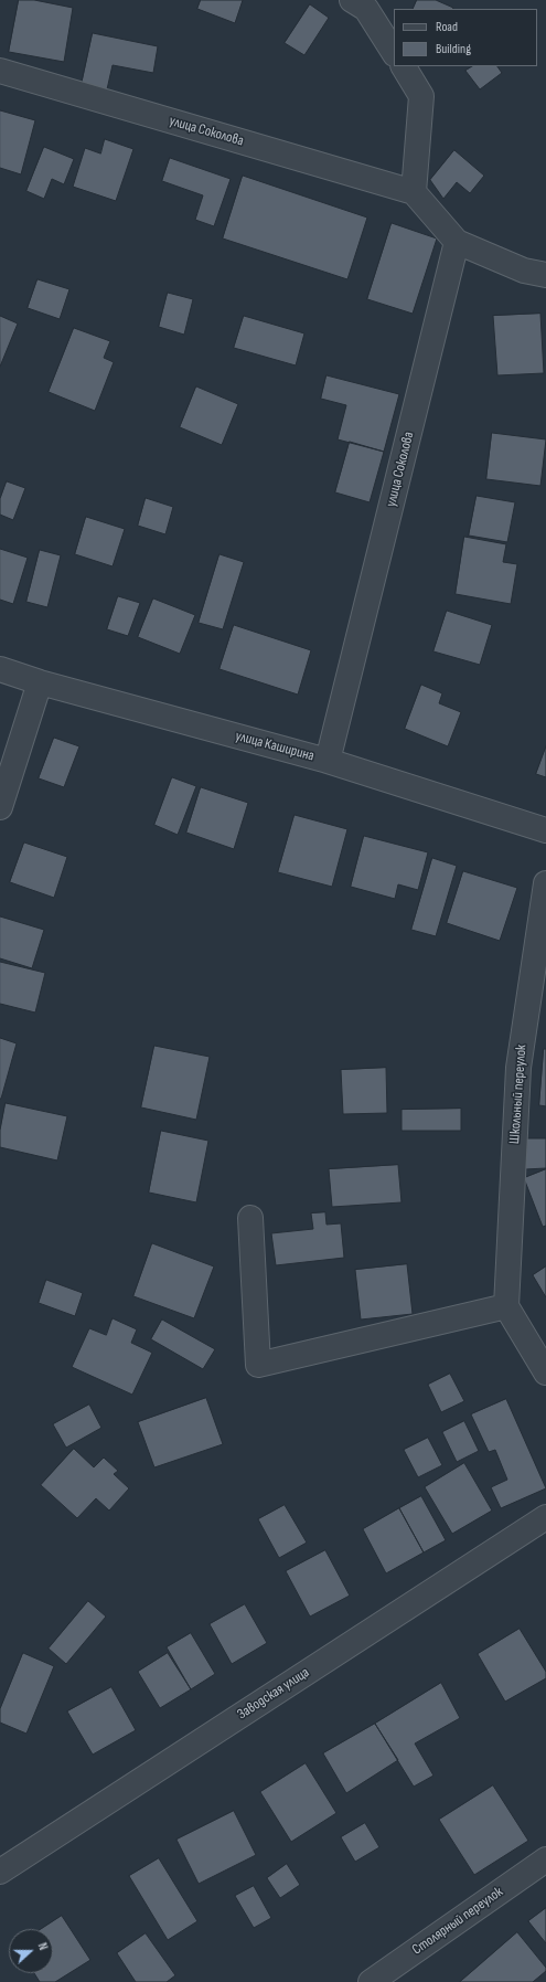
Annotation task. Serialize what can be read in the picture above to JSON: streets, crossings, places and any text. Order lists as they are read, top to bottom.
{
  "streets": {
    "street": [
      "улица Соколова",
      "улица Каширина",
      "Школьный переулок",
      "Заводская улица",
      "Столярный переулок"
    ]
  },
  "crossings": [
    ["улица Соколова", "улица Каширина"]
  ],
  "legend": ["Road", "Building"],
  "north": "right"
}
